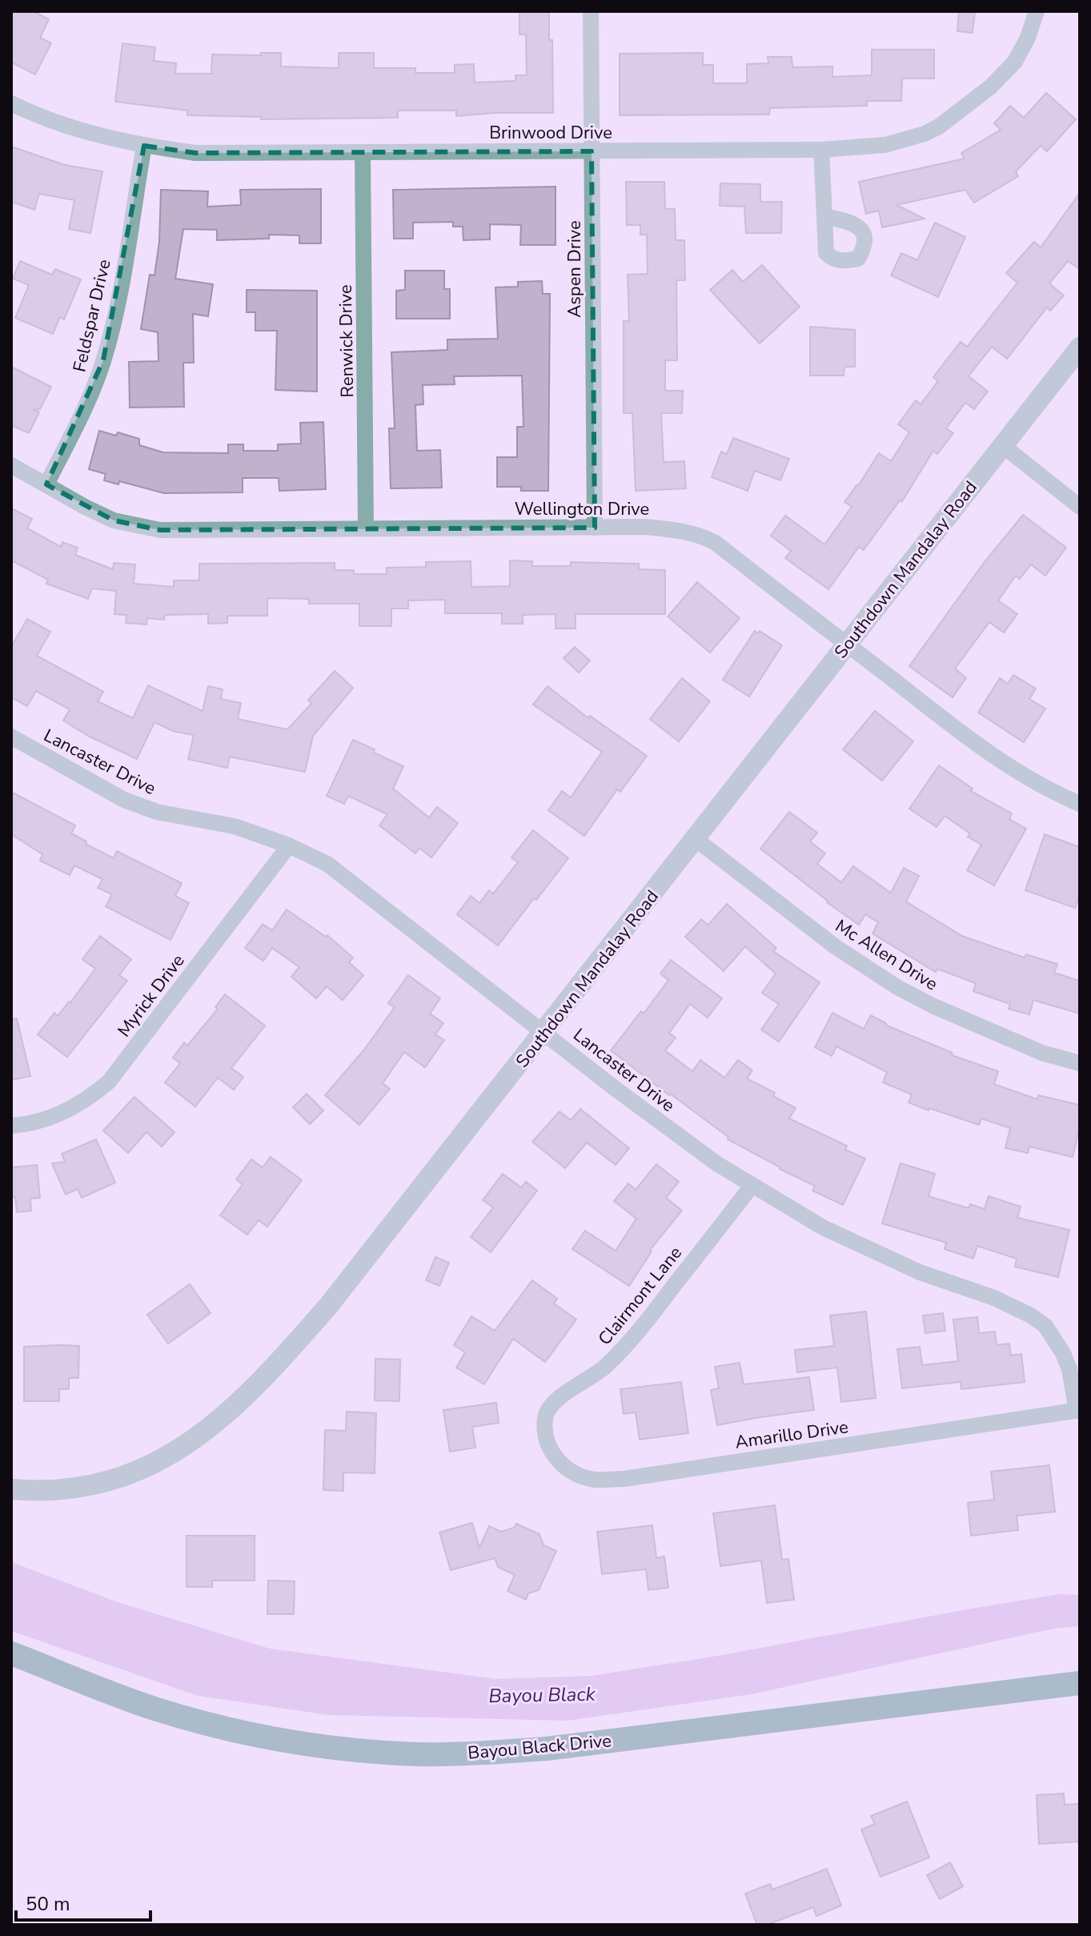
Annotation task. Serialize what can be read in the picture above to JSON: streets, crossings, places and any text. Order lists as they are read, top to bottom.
{
  "streets": {
    "main road": ["Bayou Black Drive"],
    "street": [
      "Brinwood Drive",
      "Aspen Drive",
      "Feldspar Drive",
      "Renwick Drive",
      "Wellington Drive",
      "Southdown Mandalay Road",
      "Lancaster Drive",
      "Mc Allen Drive",
      "Myrick Drive",
      "Clairmont Lane",
      "Amarillo Drive"
    ]
  },
  "crossings": [
    ["Brinwood Drive", "Aspen Drive"],
    ["Brinwood Drive", "Feldspar Drive"],
    ["Brinwood Drive", "Renwick Drive"],
    ["Aspen Drive", "Wellington Drive"],
    ["Feldspar Drive", "Wellington Drive"],
    ["Renwick Drive", "Wellington Drive"],
    ["Wellington Drive", "Southdown Mandalay Road"],
    ["Southdown Mandalay Road", "Lancaster Drive"],
    ["Southdown Mandalay Road", "Mc Allen Drive"],
    ["Lancaster Drive", "Myrick Drive"],
    ["Lancaster Drive", "Clairmont Lane"],
    ["Lancaster Drive", "Amarillo Drive"],
    ["Clairmont Lane", "Amarillo Drive"]
  ],
  "water": ["Bayou Black"],
  "scale_bar": "50 m"
}
